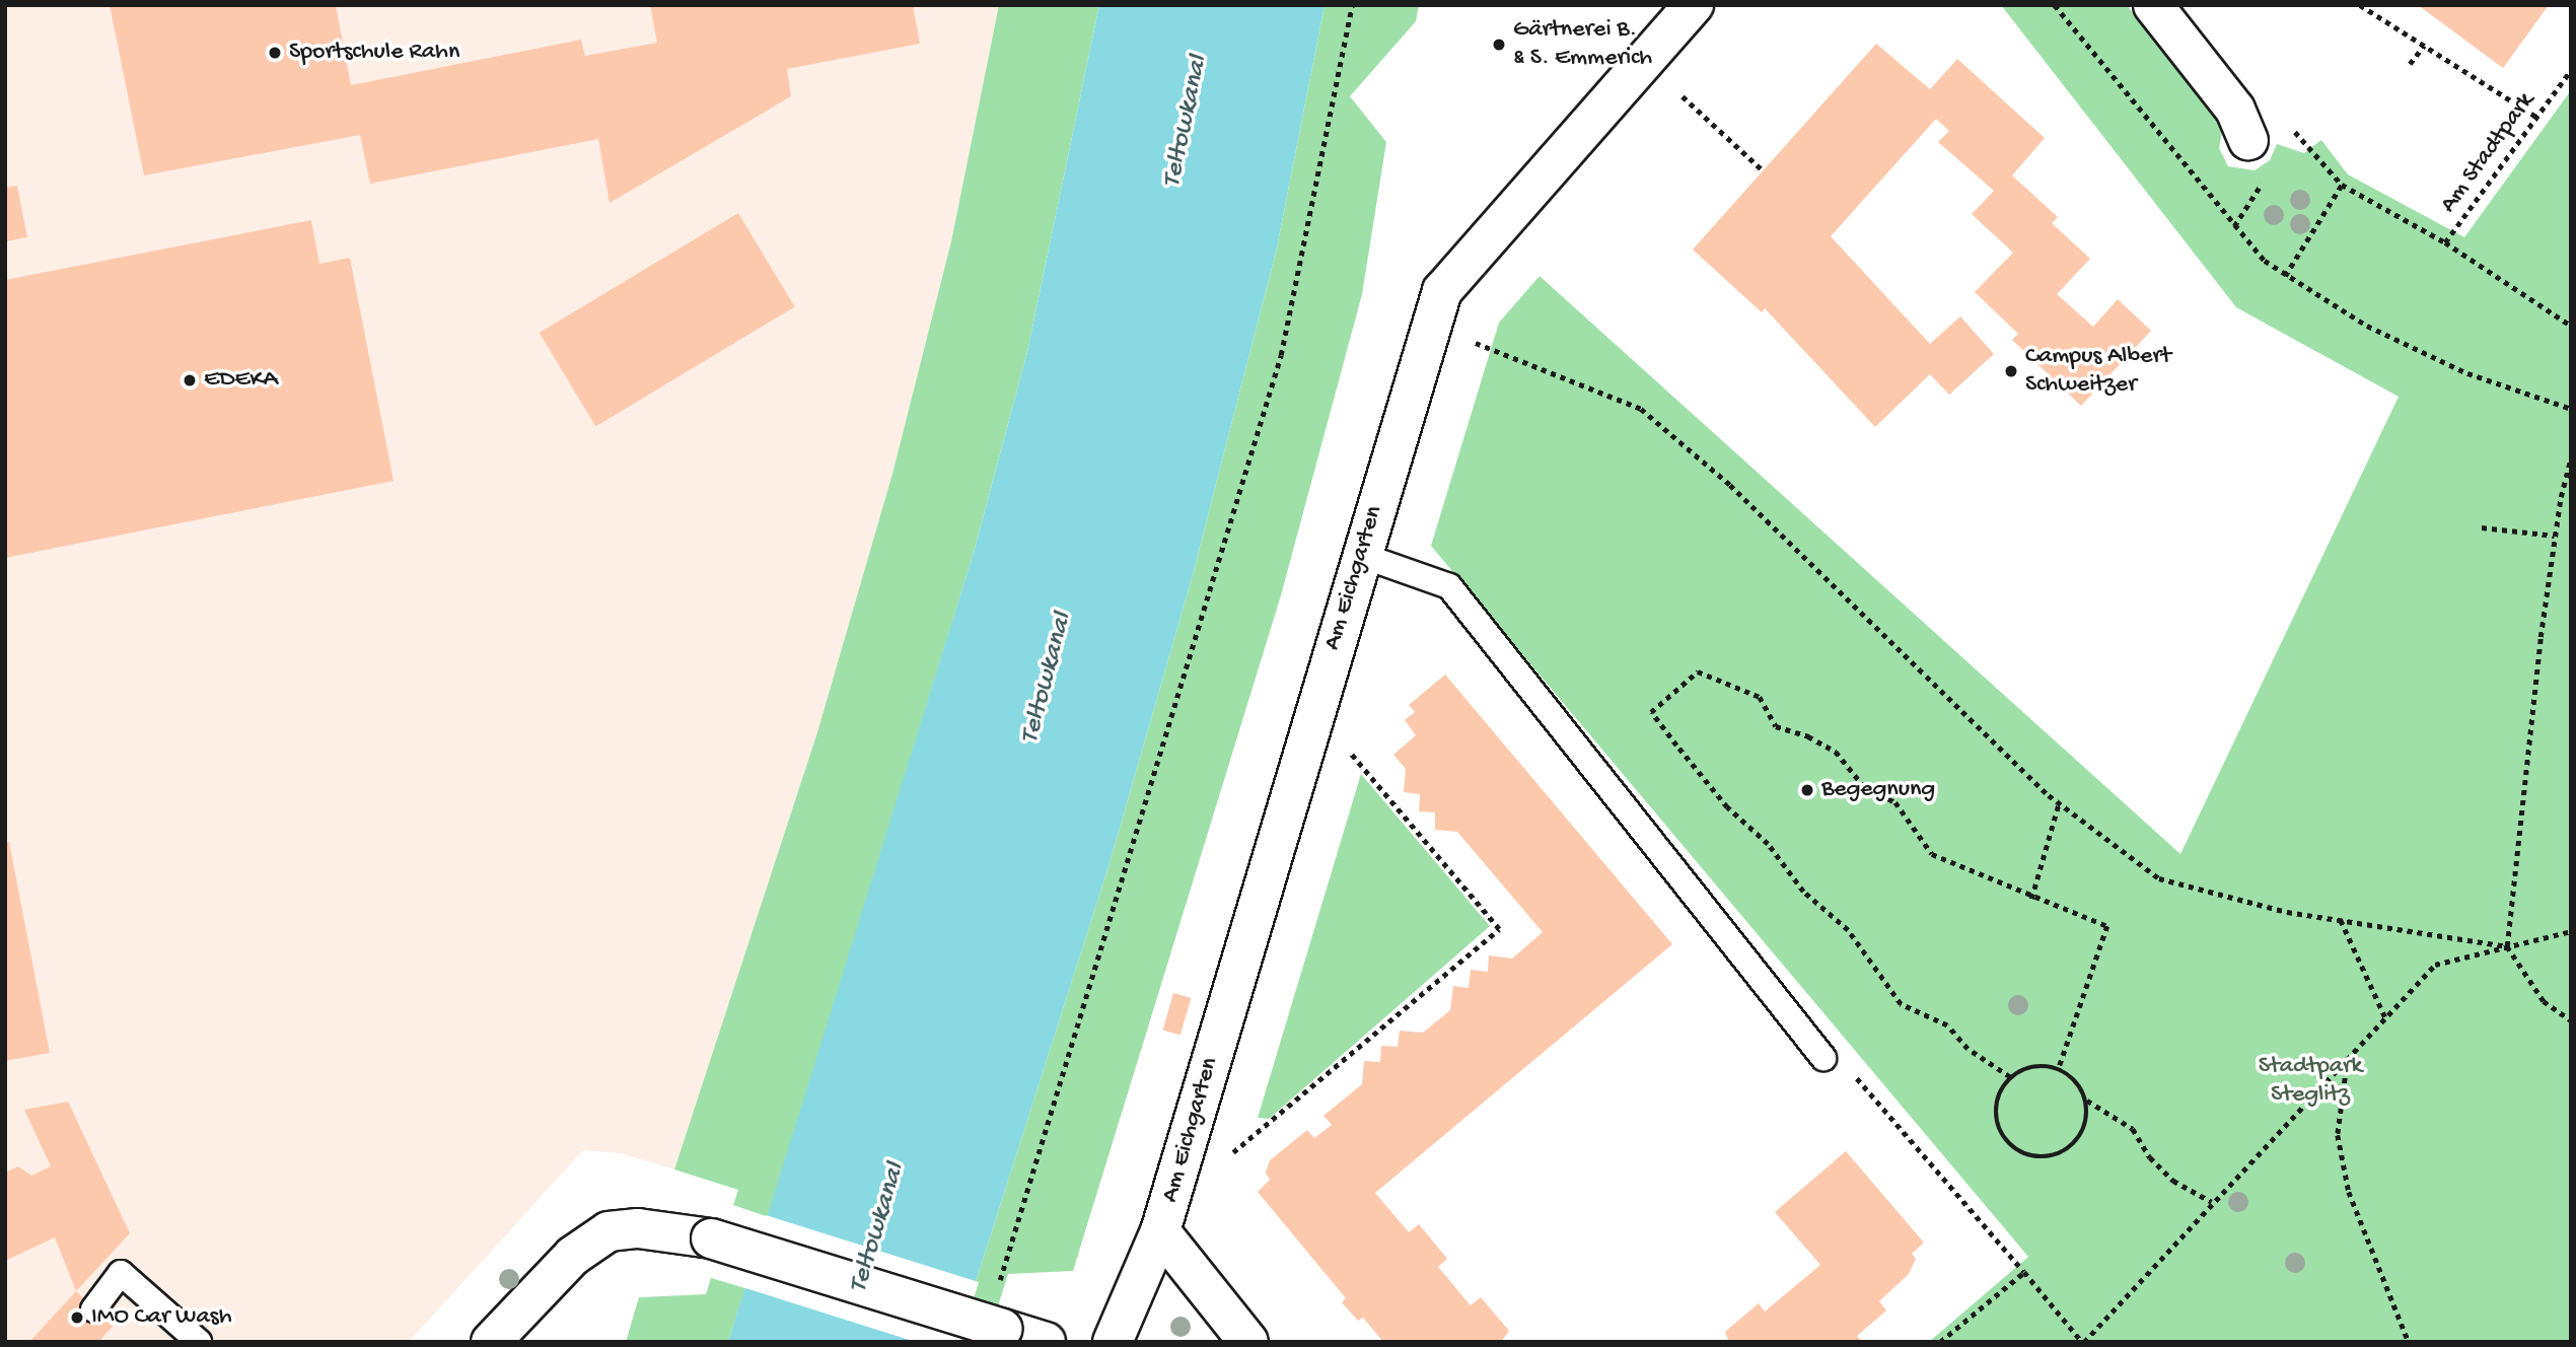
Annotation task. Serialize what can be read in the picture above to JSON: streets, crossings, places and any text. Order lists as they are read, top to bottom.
{
  "streets": {
    "street": ["Am Eichgarten"],
    "path": ["Am Stadtpark"]
  },
  "water": ["Teltowkanal"],
  "parks": ["Stadtpark Steglitz"],
  "places": [
    "Gärtnerei B. & S. Emmerich",
    "Sportschule Rahn",
    "Campus Albert Schweitzer",
    "EDEKA",
    "Begegnung",
    "IMO Car Wash"
  ]
}
